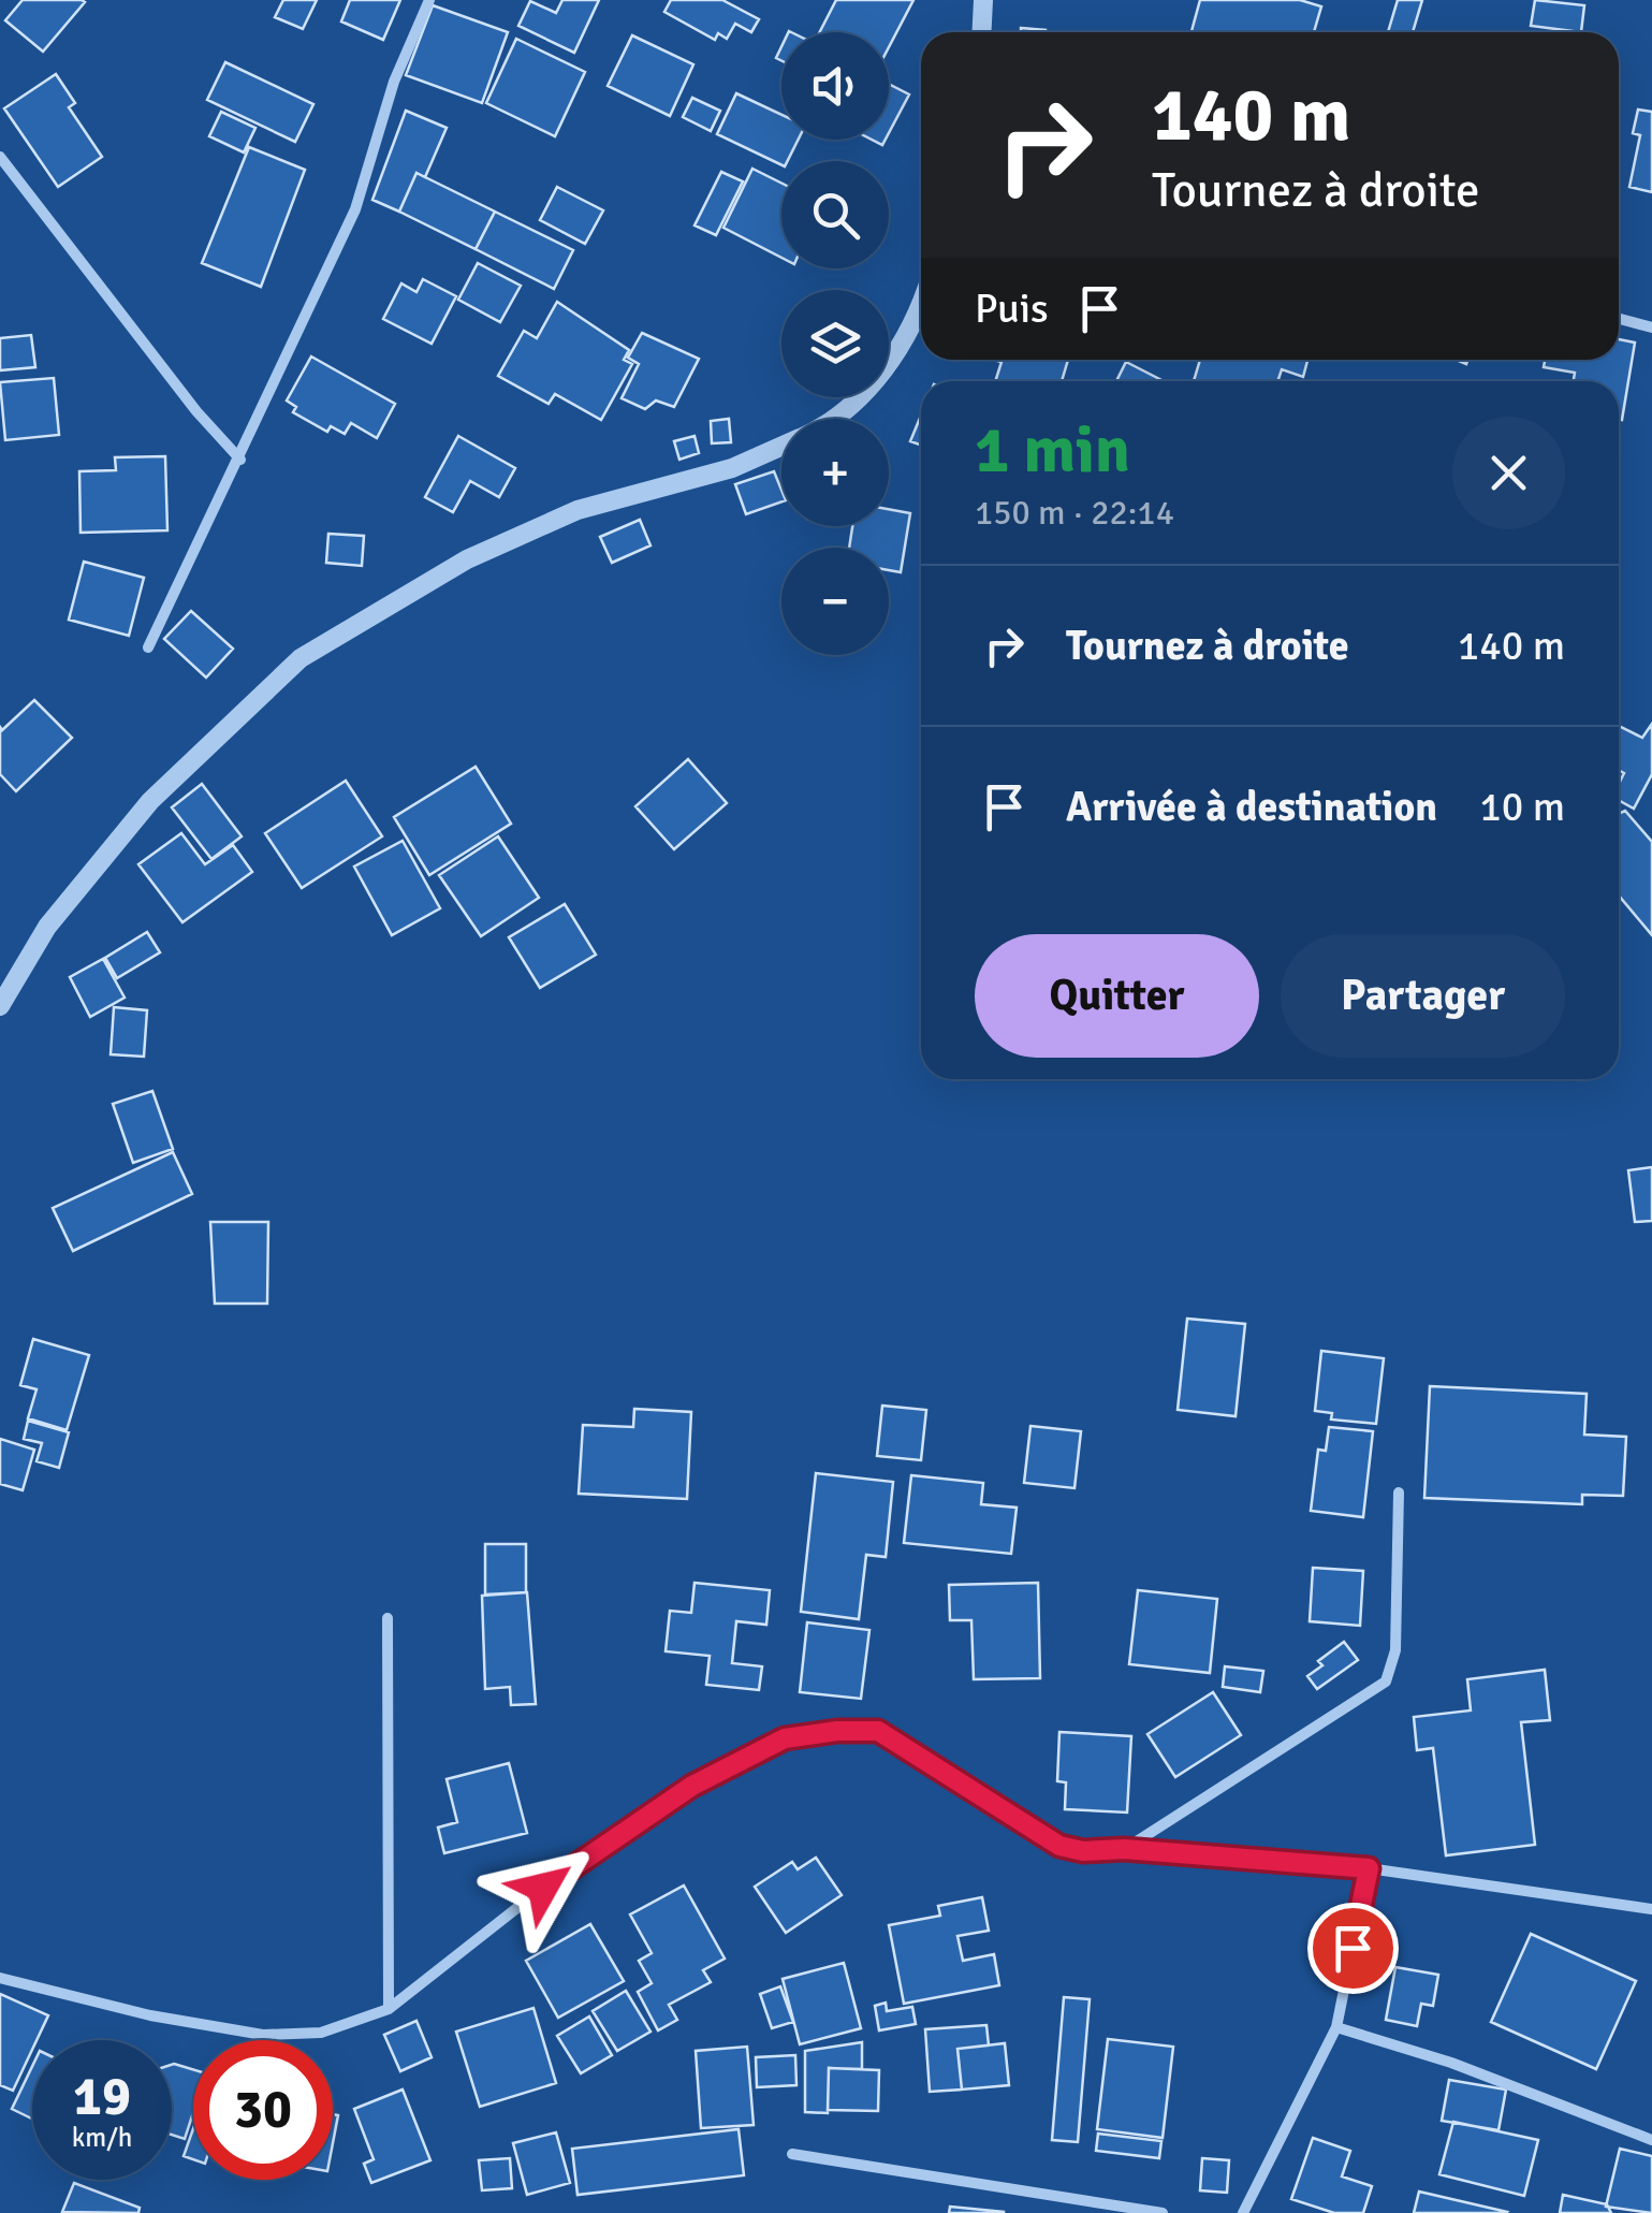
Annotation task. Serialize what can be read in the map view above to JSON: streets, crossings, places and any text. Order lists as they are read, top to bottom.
{
  "page": {
    "map_buttons": ["+", "−"],
    "turn": ["140 m", "Tournez à droite"],
    "then": "Puis",
    "heading": ["1 min", "150 m · 22:14"],
    "list": [
      {
        "name": "Tournez à droite",
        "value": "140 m"
      },
      {
        "name": "Arrivée à destination",
        "value": "10 m"
      }
    ],
    "buttons": ["Quitter", "Partager"],
    "speed": "19 km/h",
    "limit": "30"
  }
}
